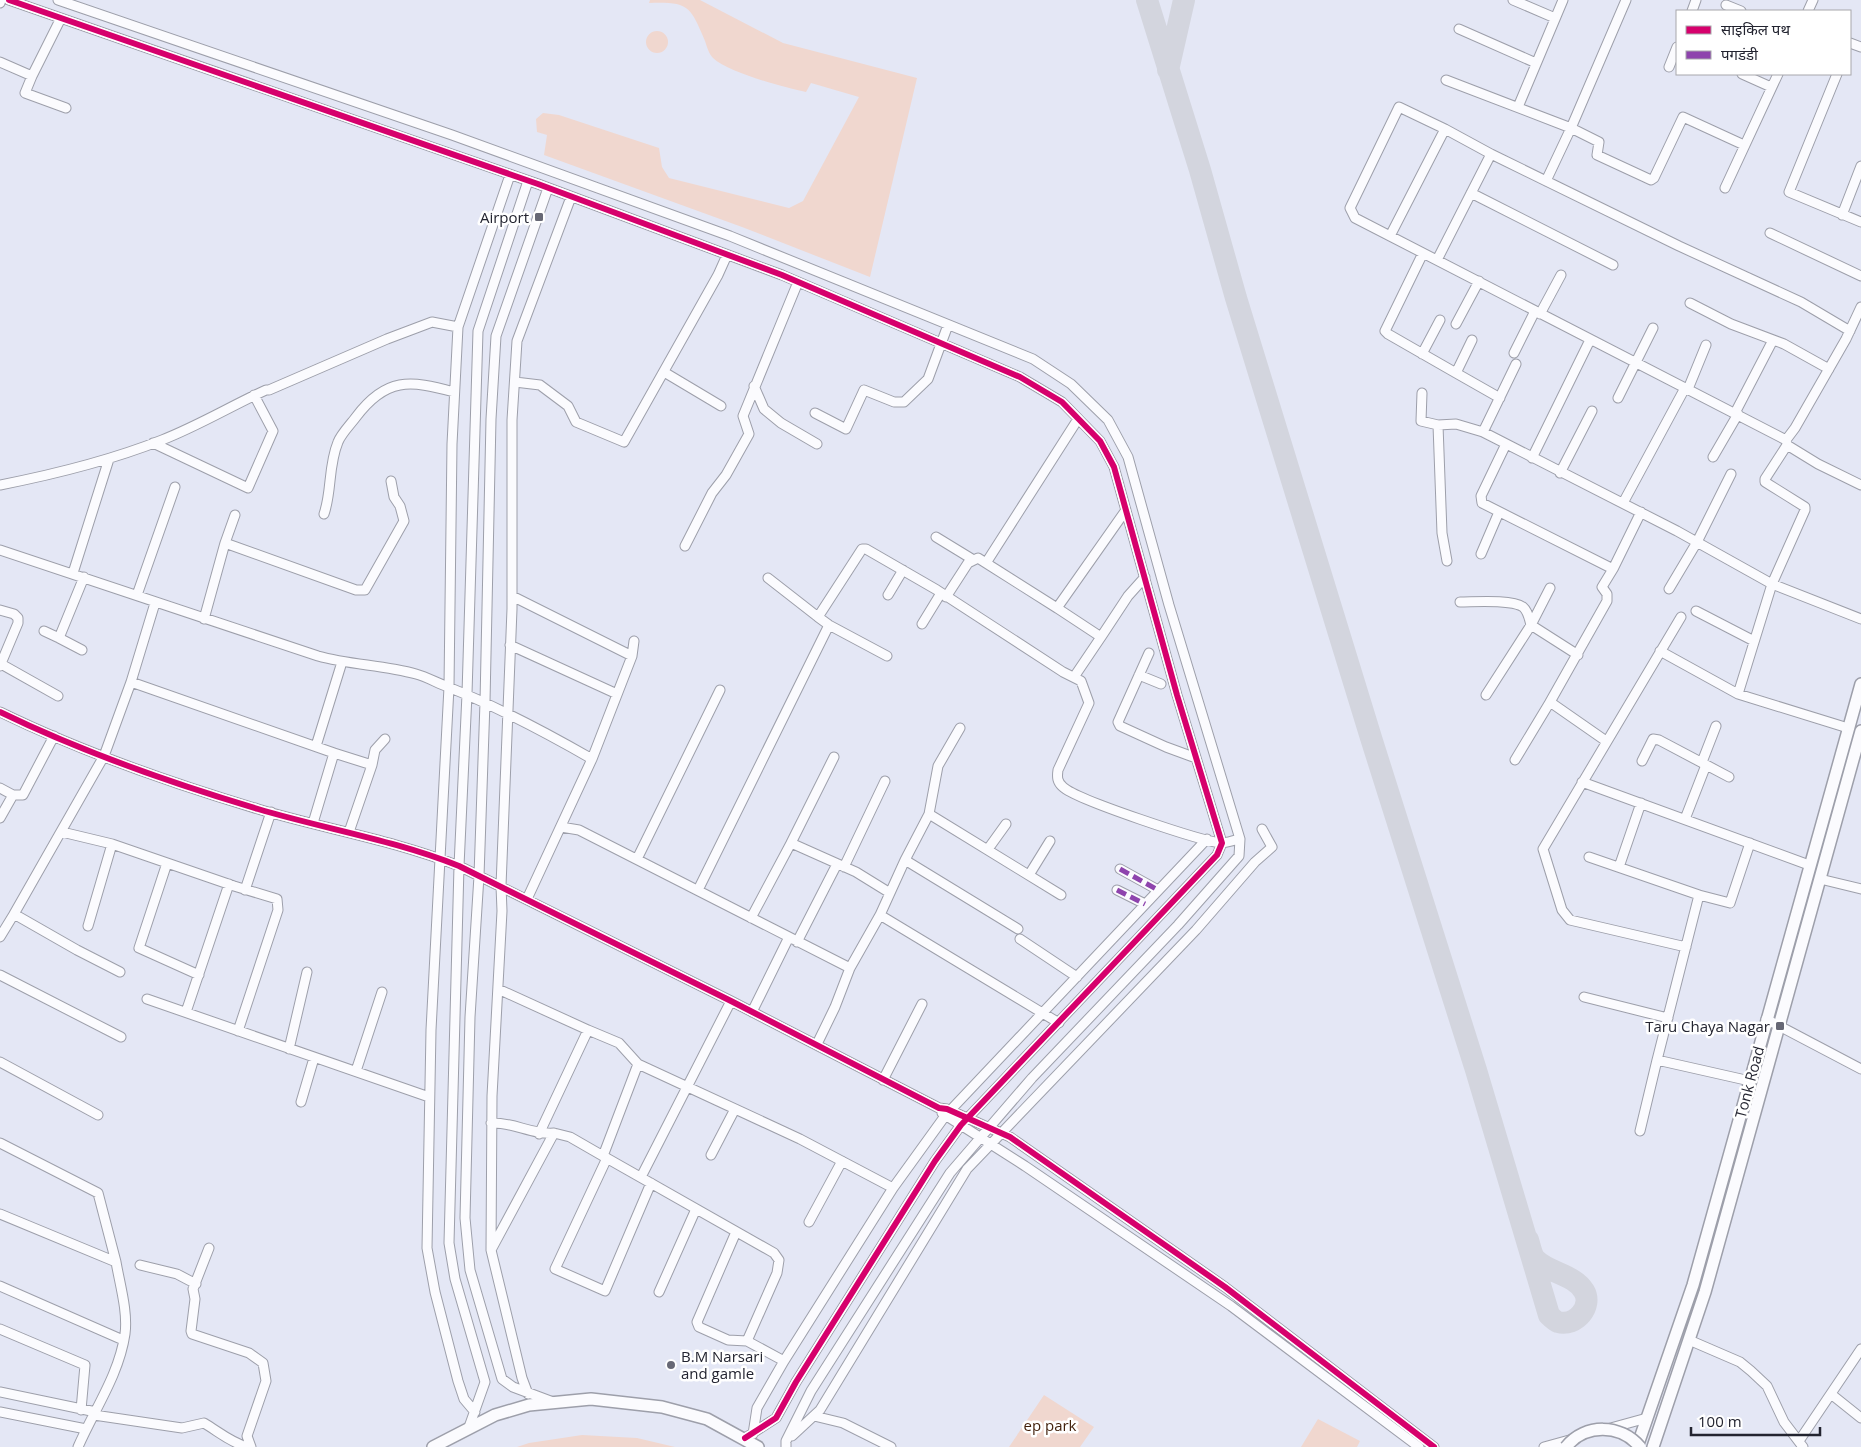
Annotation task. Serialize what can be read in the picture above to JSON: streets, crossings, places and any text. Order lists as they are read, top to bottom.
{
  "streets": {
    "main road": ["Tonk Road"]
  },
  "parks": ["ep park"],
  "places": {
    "transit": ["Airport", "Taru Chaya Nagar"],
    "other": ["B.M Narsari and gamle"]
  },
  "legend": ["साइकिल पथ", "पगडंडी"],
  "scale_bar": "100 m"
}
